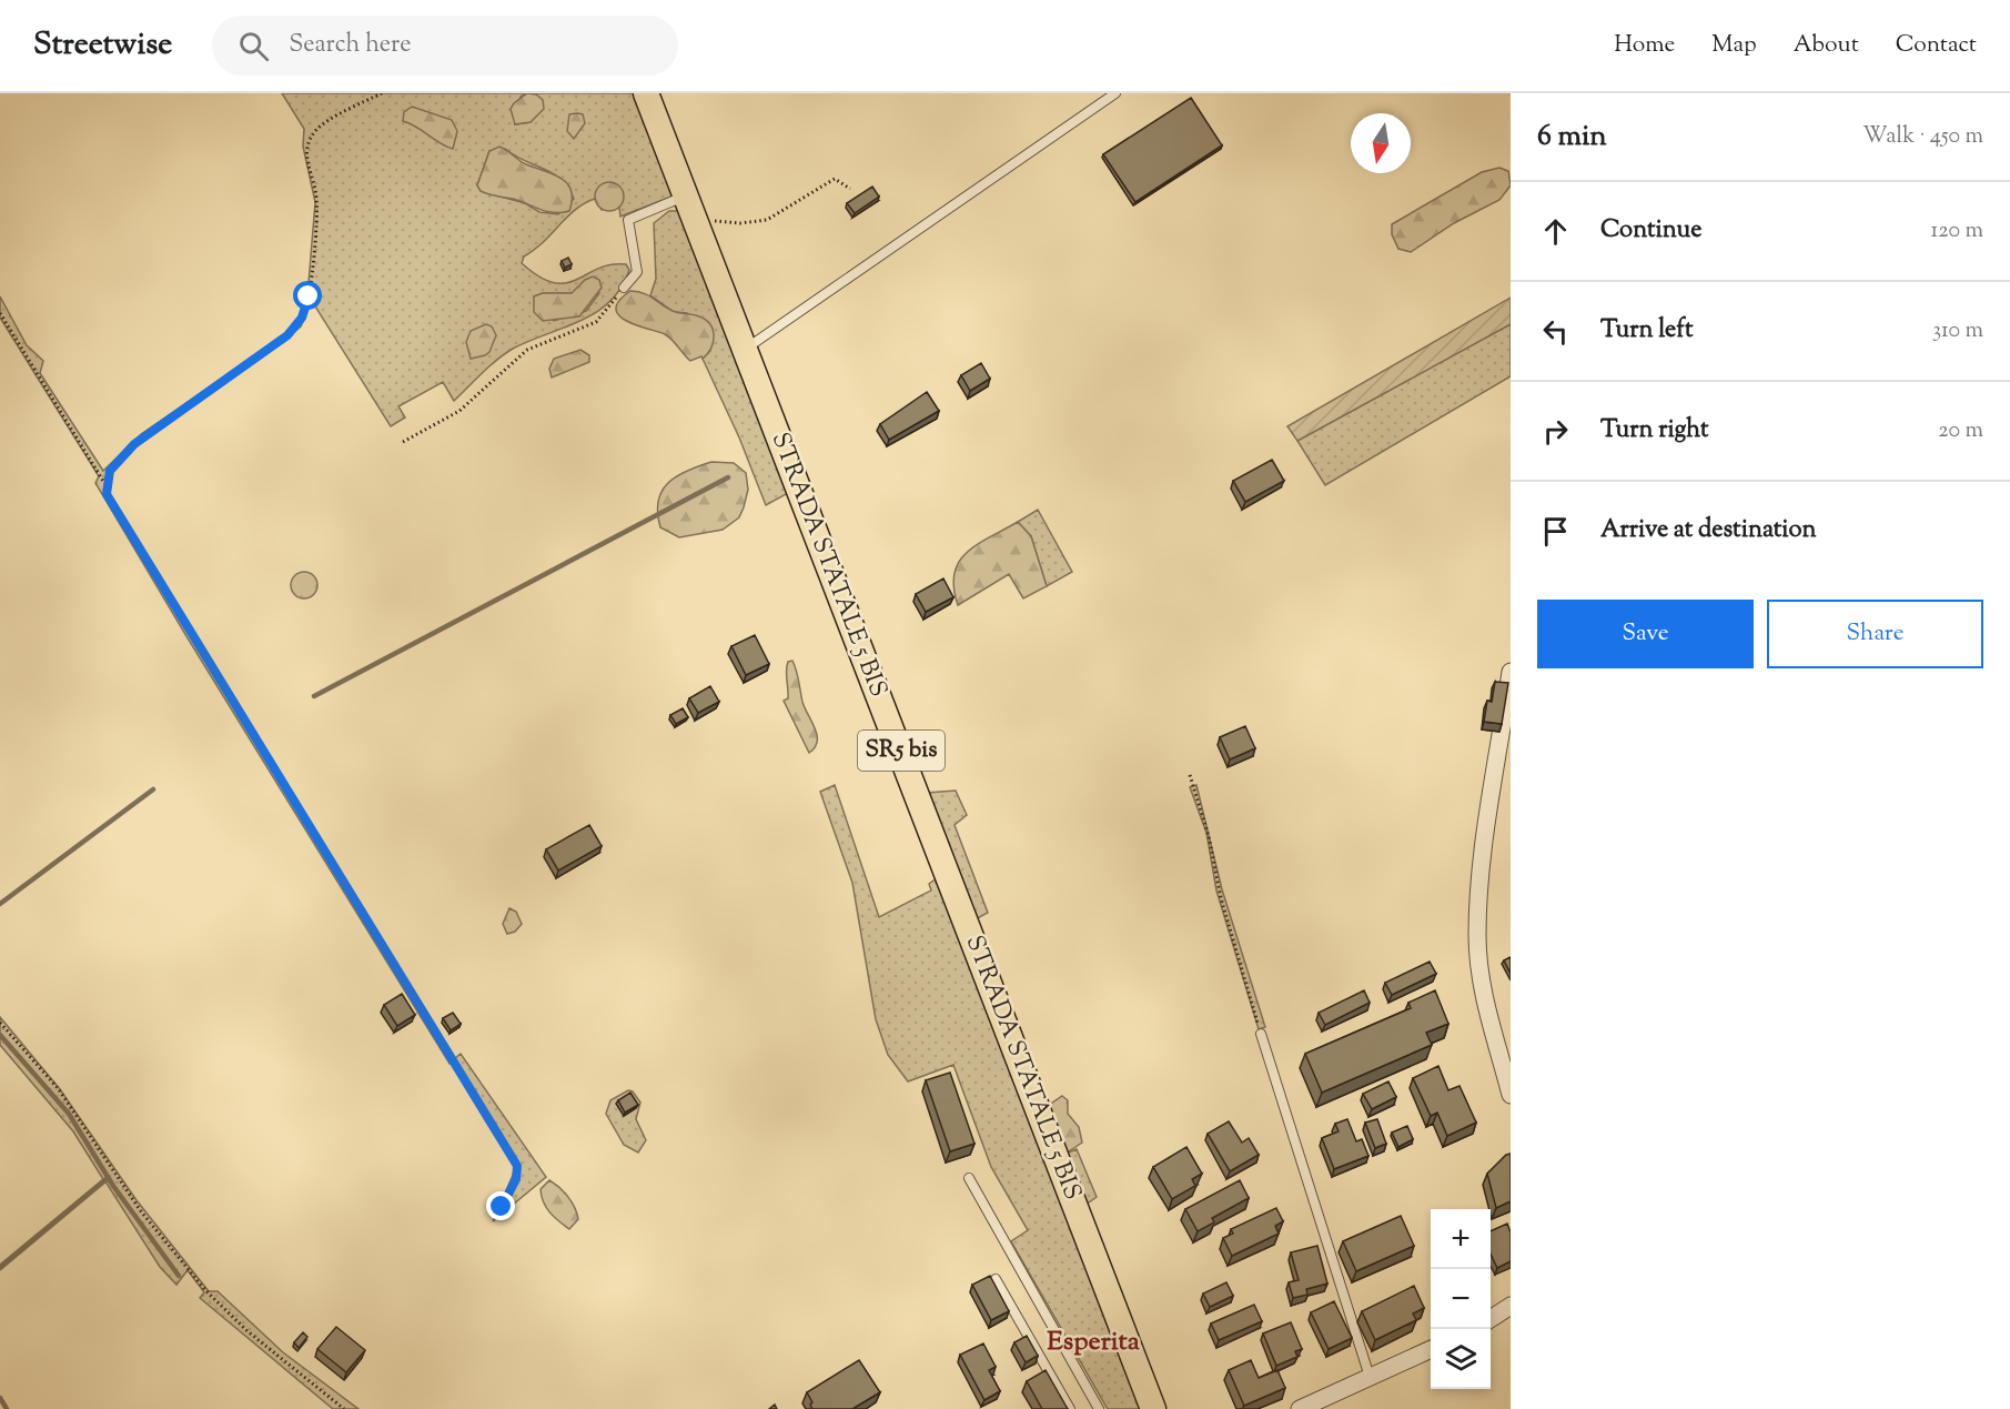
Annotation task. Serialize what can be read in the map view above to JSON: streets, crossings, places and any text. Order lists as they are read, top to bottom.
{
  "streets": {
    "main road": ["STRADA STATALE 5 BIS", "SR5 bis"]
  },
  "districts": ["Esperita"],
  "north": "bottom",
  "page": {
    "header": "Streetwise",
    "search": "Search here",
    "nav": [
      "Home",
      "Map",
      "About",
      "Contact"
    ],
    "heading": ["6 min", "Walk · 450 m"],
    "list": [
      ["Continue", "120 m"],
      ["Turn left", "310 m"],
      ["Turn right", "20 m"],
      "Arrive at destination"
    ],
    "buttons": ["Save", "Share"],
    "map_buttons": ["+", "−"]
  }
}
